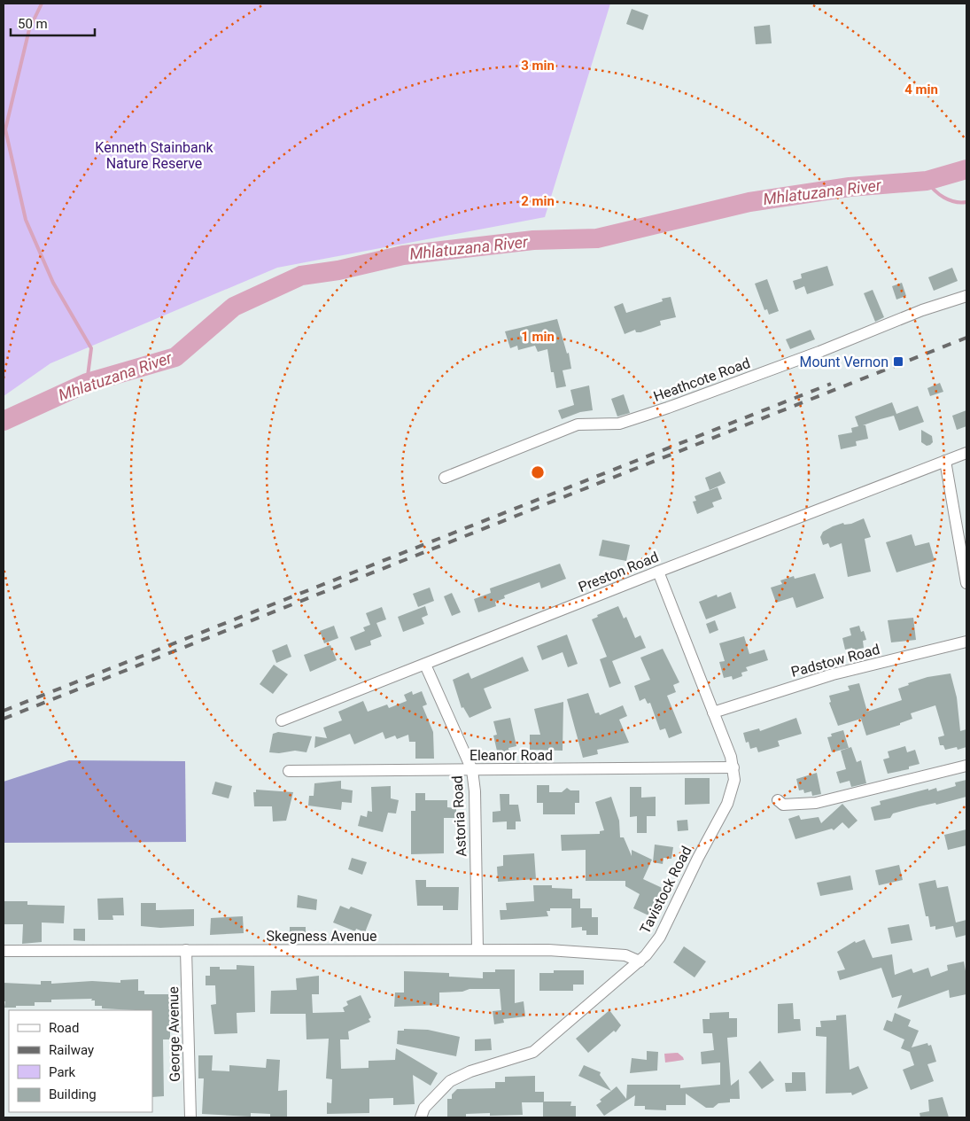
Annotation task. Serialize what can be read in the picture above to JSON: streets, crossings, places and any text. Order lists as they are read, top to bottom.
{
  "streets": {
    "street": [
      "Heathcote Road",
      "Preston Road",
      "Padstow Road",
      "Eleanor Road",
      "Astoria Road",
      "Tavistock Road",
      "Skegness Avenue",
      "George Avenue"
    ]
  },
  "crossings": [
    ["Preston Road", "Astoria Road"],
    ["Preston Road", "Tavistock Road"],
    ["Padstow Road", "Tavistock Road"],
    ["Eleanor Road", "Astoria Road"],
    ["Eleanor Road", "Tavistock Road"],
    ["Astoria Road", "Skegness Avenue"],
    ["Tavistock Road", "Skegness Avenue"],
    ["Skegness Avenue", "George Avenue"]
  ],
  "water": ["Mhlatuzana River"],
  "parks": ["Kenneth Stainbank Nature Reserve"],
  "places": {
    "transit": ["Mount Vernon"]
  },
  "legend": [
    "Road",
    "Railway",
    "Park",
    "Building"
  ],
  "scale_bar": "50 m",
  "rings": [
    "3 min",
    "4 min",
    "2 min",
    "1 min"
  ]
}
